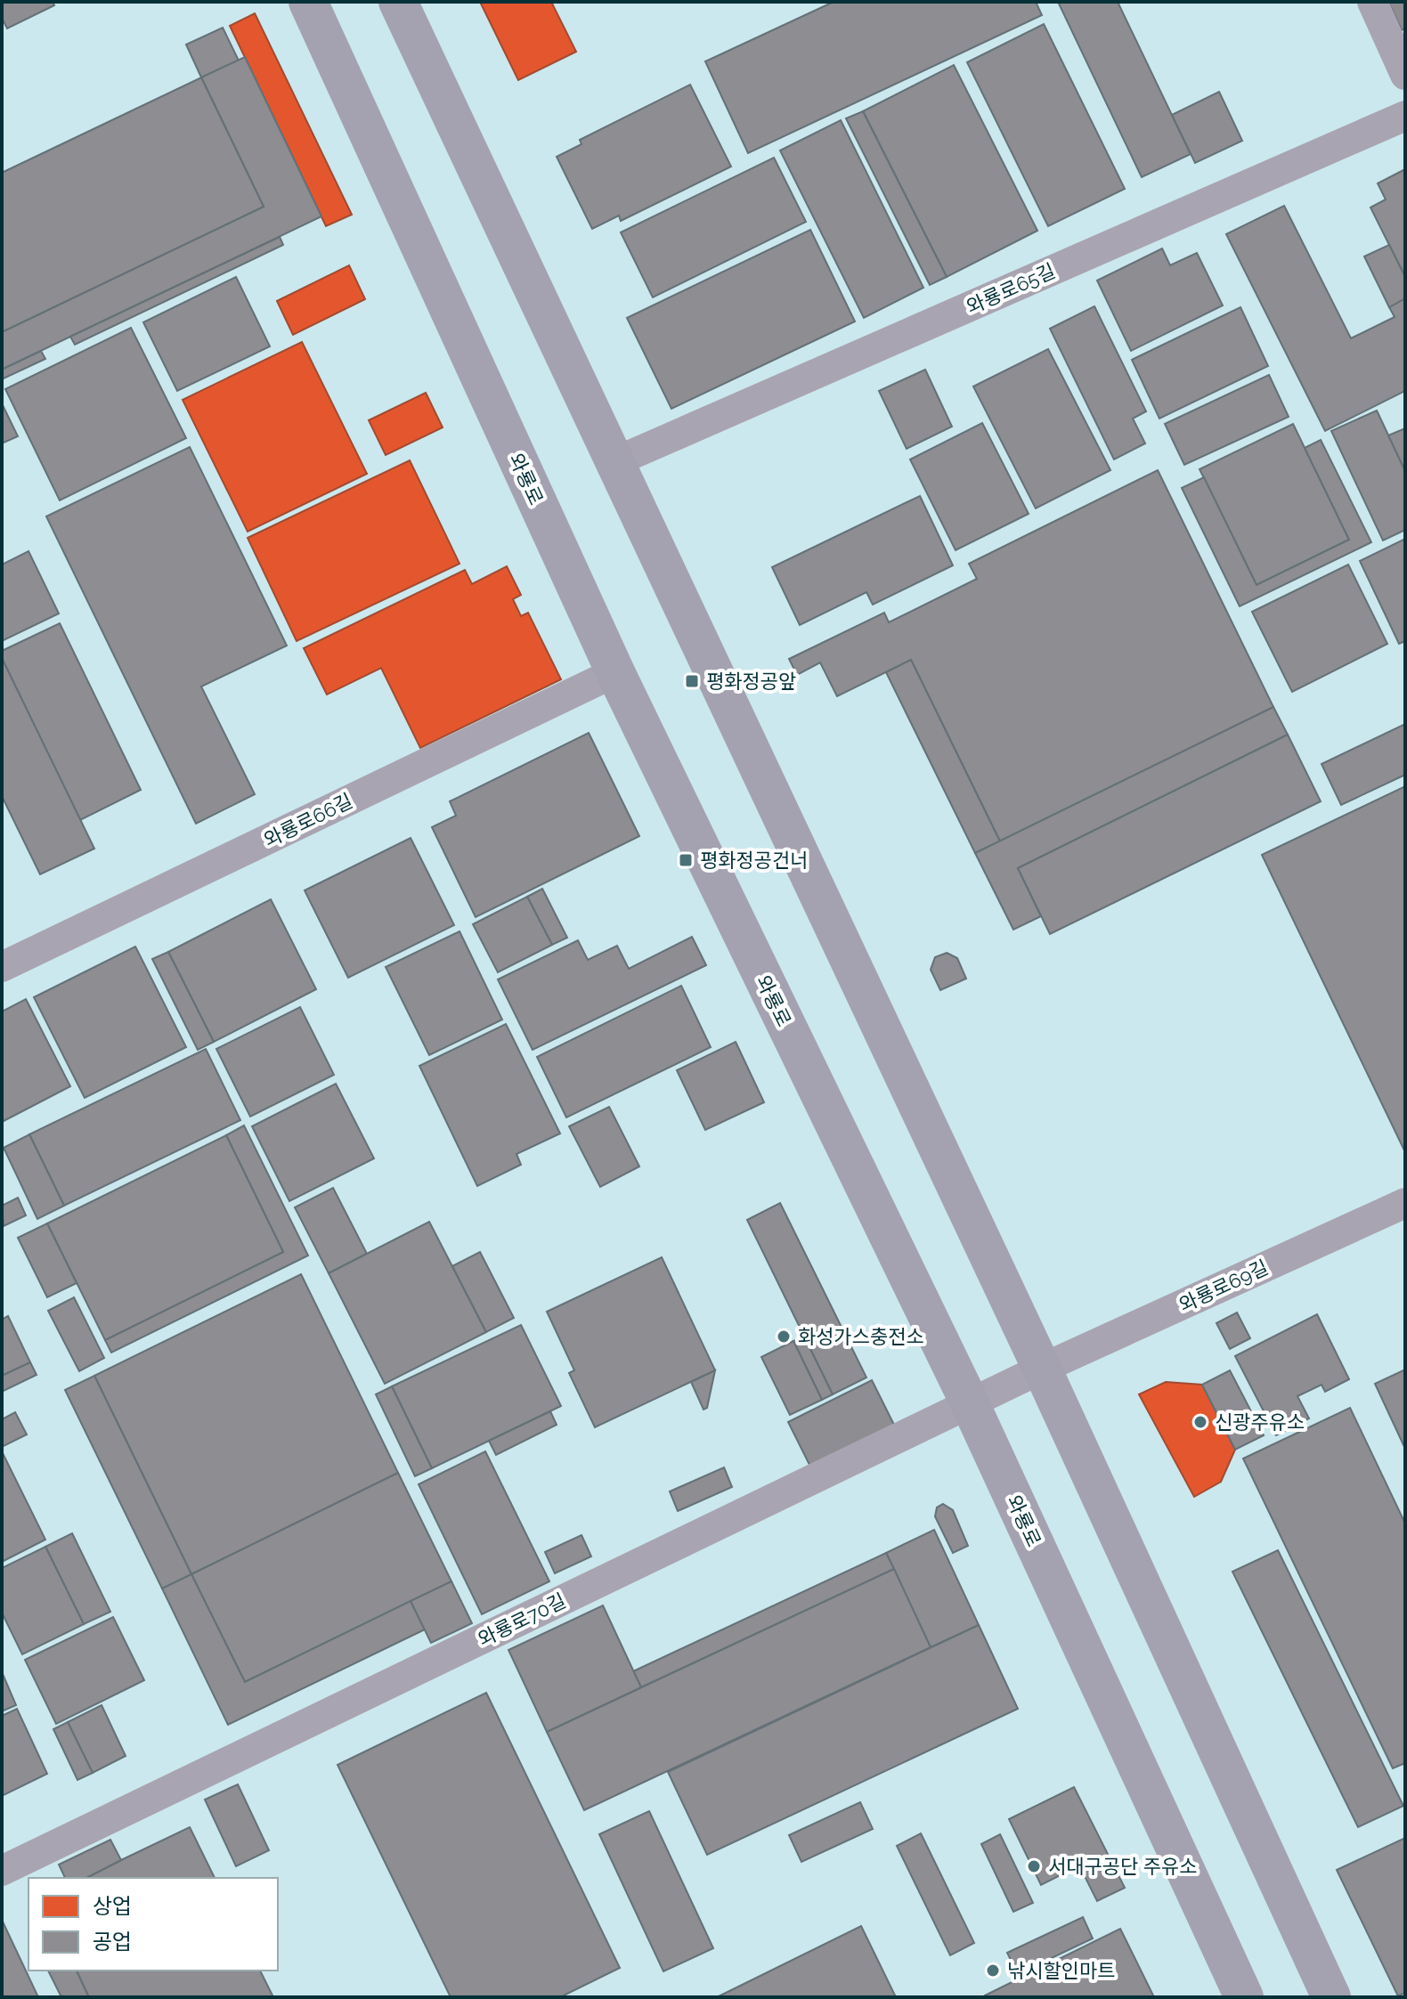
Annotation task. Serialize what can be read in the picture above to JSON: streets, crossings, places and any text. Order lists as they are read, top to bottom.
{
  "streets": {
    "main road": ["와룡로"],
    "street": [
      "와룡로65길",
      "와룡로66길",
      "와룡로69길",
      "와룡로70길"
    ]
  },
  "crossings": [
    ["와룡로", "와룡로66길"],
    ["와룡로", "와룡로70길"],
    ["와룡로69길", "와룡로70길"]
  ],
  "places": {
    "transit": ["평화정공앞", "평화정공건너"],
    "other": [
      "화성가스충전소",
      "신광주유소",
      "서대구공단 주유소",
      "낚시할인마트"
    ]
  },
  "legend": ["상업", "공업"]
}
